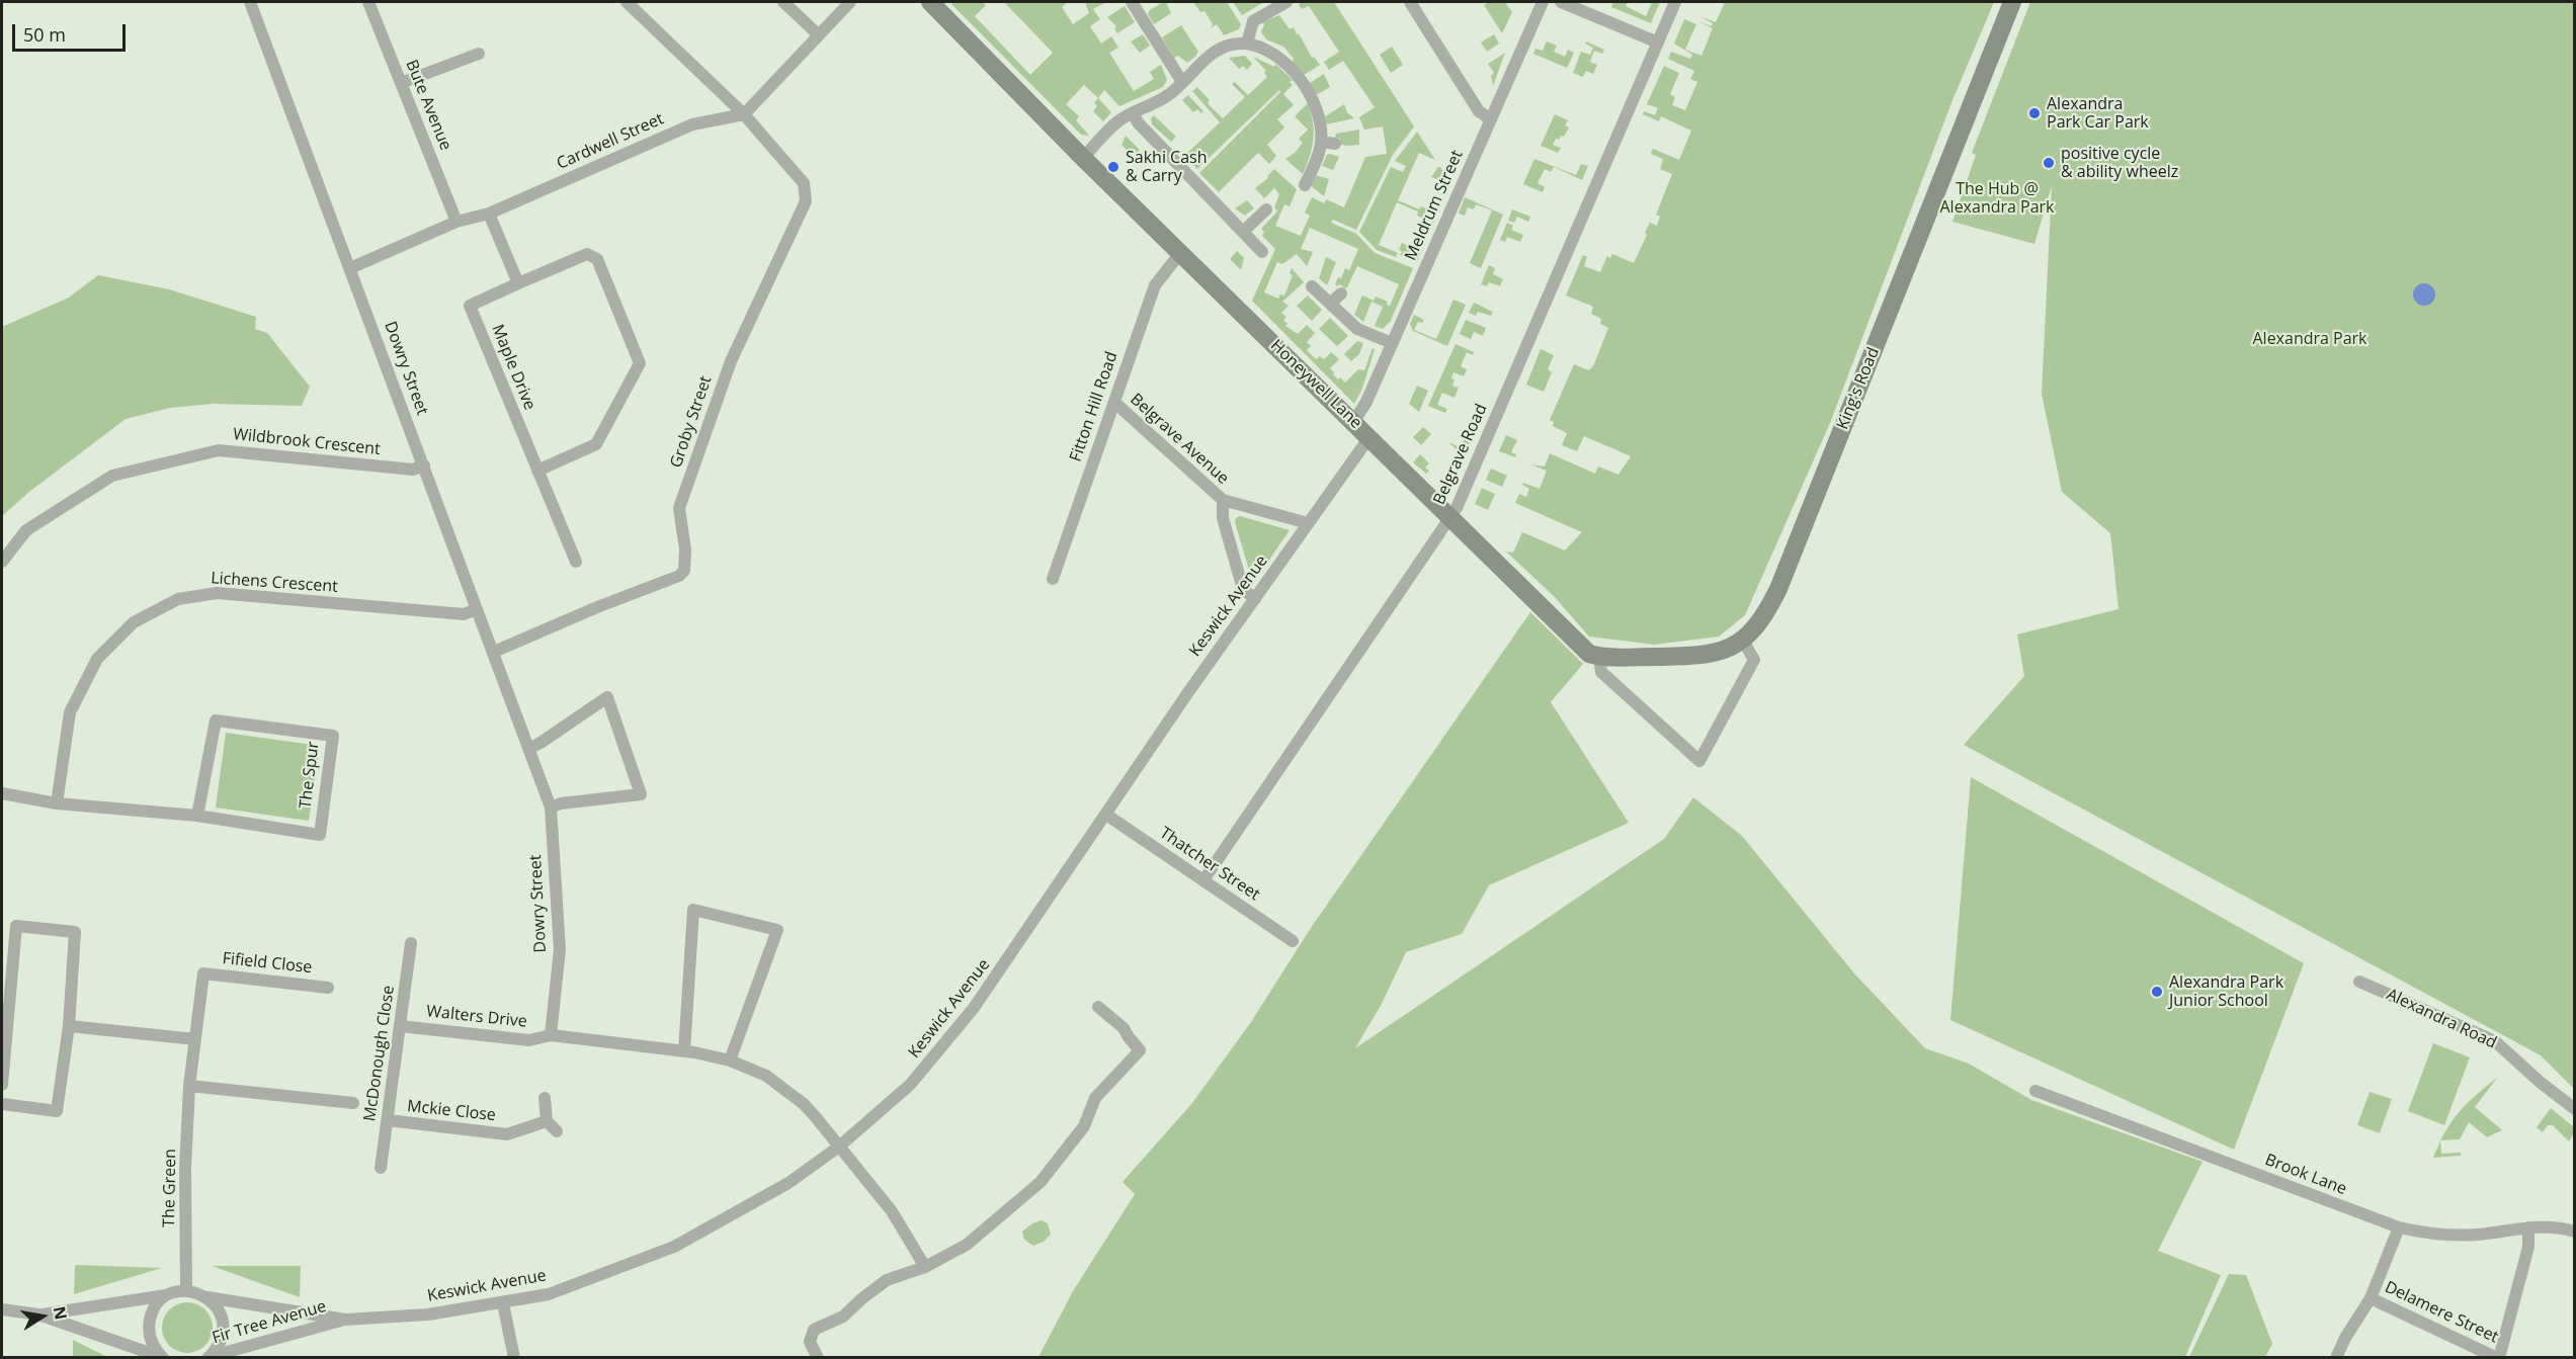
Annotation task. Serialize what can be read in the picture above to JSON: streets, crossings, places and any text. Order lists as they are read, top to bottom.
{
  "streets": {
    "street": [
      "Bute Avenue",
      "Cardwell Street",
      "Meldrum Street",
      "Maple Drive",
      "Dowry Street",
      "Honeywell Lane",
      "King's Road",
      "Fitton Hill Road",
      "Groby Street",
      "Belgrave Avenue",
      "Wildbrook Crescent",
      "Belgrave Road",
      "Lichens Crescent",
      "Keswick Avenue",
      "The Spur",
      "Thatcher Street",
      "Fifield Close",
      "Walters Drive",
      "Alexandra Road",
      "McDonough Close",
      "Mckie Close",
      "Brook Lane",
      "The Green",
      "Delamere Street",
      "Fir Tree Avenue"
    ]
  },
  "crossings": [
    ["Bute Avenue", "Cardwell Street"],
    ["Cardwell Street", "Dowry Street"],
    ["Cardwell Street", "Groby Street"],
    ["Meldrum Street", "Honeywell Lane"],
    ["Dowry Street", "Groby Street"],
    ["Dowry Street", "Wildbrook Crescent"],
    ["Dowry Street", "Lichens Crescent"],
    ["Dowry Street", "Walters Drive"],
    ["Honeywell Lane", "King's Road"],
    ["Honeywell Lane", "Fitton Hill Road"],
    ["Honeywell Lane", "Belgrave Road"],
    ["Honeywell Lane", "Keswick Avenue"],
    ["Fitton Hill Road", "Belgrave Avenue"],
    ["Belgrave Avenue", "Keswick Avenue"],
    ["Belgrave Road", "Thatcher Street"],
    ["Lichens Crescent", "The Spur"],
    ["Keswick Avenue", "Thatcher Street"],
    ["Keswick Avenue", "Walters Drive"],
    ["Keswick Avenue", "Fir Tree Avenue"],
    ["Fifield Close", "The Green"],
    ["Walters Drive", "McDonough Close"],
    ["McDonough Close", "Mckie Close"],
    ["The Green", "Fir Tree Avenue"]
  ],
  "parks": ["The Hub @ Alexandra Park", "Alexandra Park"],
  "places": [
    "Alexandra Park Car Park",
    "positive cycle & ability wheelz",
    "Sakhi Cash & Carry",
    "Alexandra Park Junior School"
  ],
  "scale_bar": "50 m",
  "north": "right"
}
